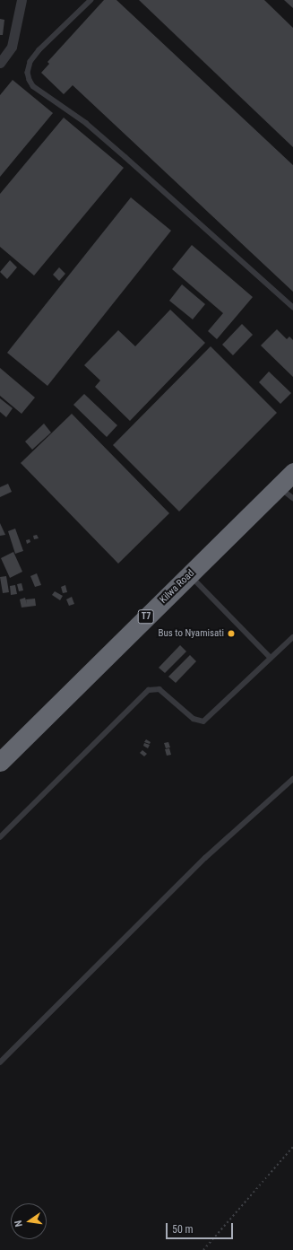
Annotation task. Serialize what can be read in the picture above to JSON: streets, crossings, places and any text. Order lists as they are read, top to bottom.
{
  "streets": {
    "highway": ["Kilwa Road", "T7"]
  },
  "places": ["Bus to Nyamisati"],
  "scale_bar": "50 m",
  "north": "left"
}
